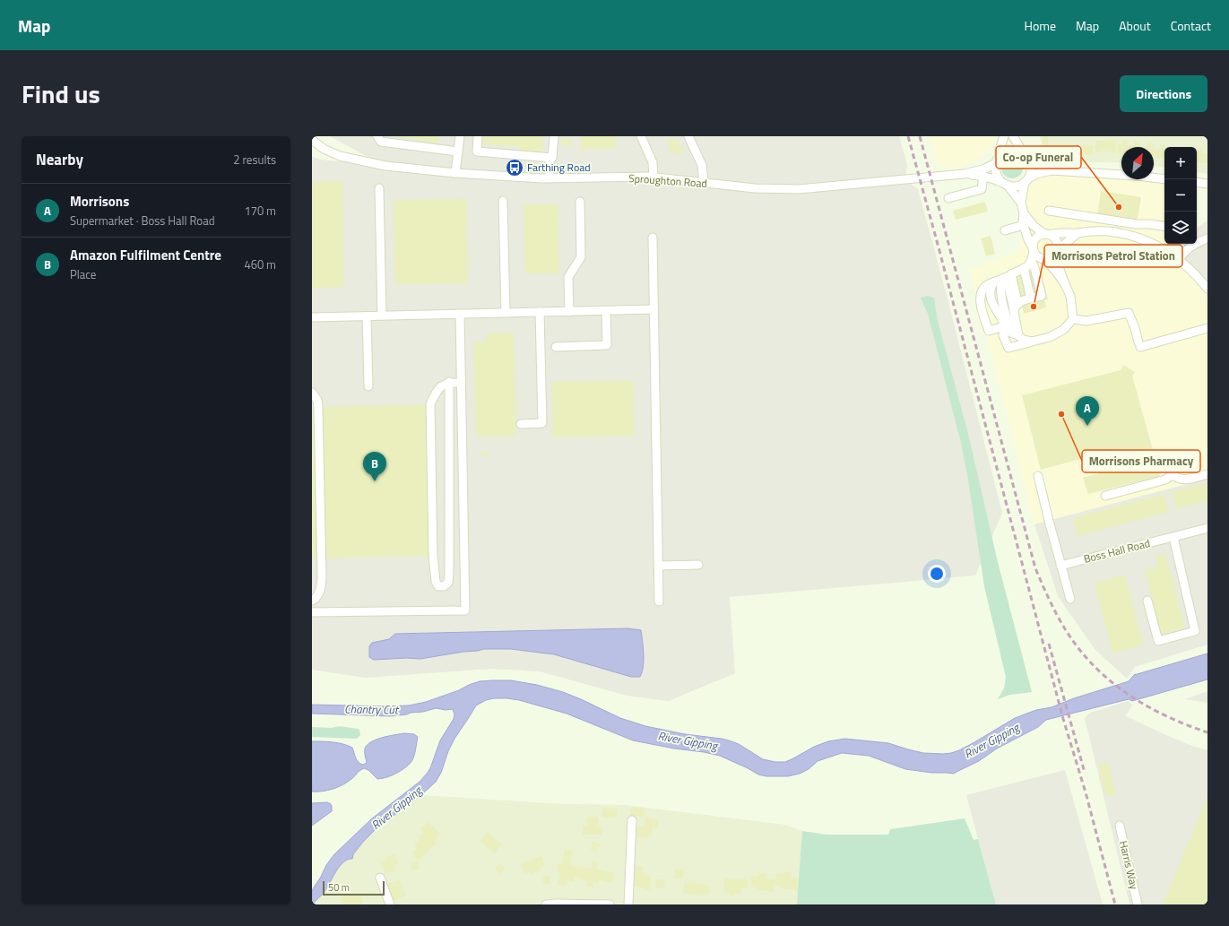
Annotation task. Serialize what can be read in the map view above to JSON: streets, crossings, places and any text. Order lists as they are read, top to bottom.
{
  "streets": {
    "street": ["Sproughton Road", "Boss Hall Road", "Harris Way"]
  },
  "water": ["Chantry Cut", "River Gipping"],
  "places": {
    "bus stop": ["Farthing Road"],
    "other": ["Co-op Funeral", "Morrisons Petrol Station", "Morrisons Pharmacy"]
  },
  "scale_bar": "50 m",
  "north": "top right",
  "page": {
    "header": "Map",
    "nav": [
      "Home",
      "Map",
      "About",
      "Contact"
    ],
    "title": "Find us",
    "buttons": "Directions",
    "heading": ["Nearby", "2 results"],
    "map_buttons": ["+", "−"],
    "list": [
      {
        "mark": "A",
        "name": "Morrisons",
        "note": "Supermarket · Boss Hall Road",
        "value": "170 m"
      },
      {
        "mark": "B",
        "name": "Amazon Fulfilment Centre",
        "note": "Place",
        "value": "460 m"
      }
    ],
    "pins": ["A", "B"],
    "scale": "50 m"
  }
}
